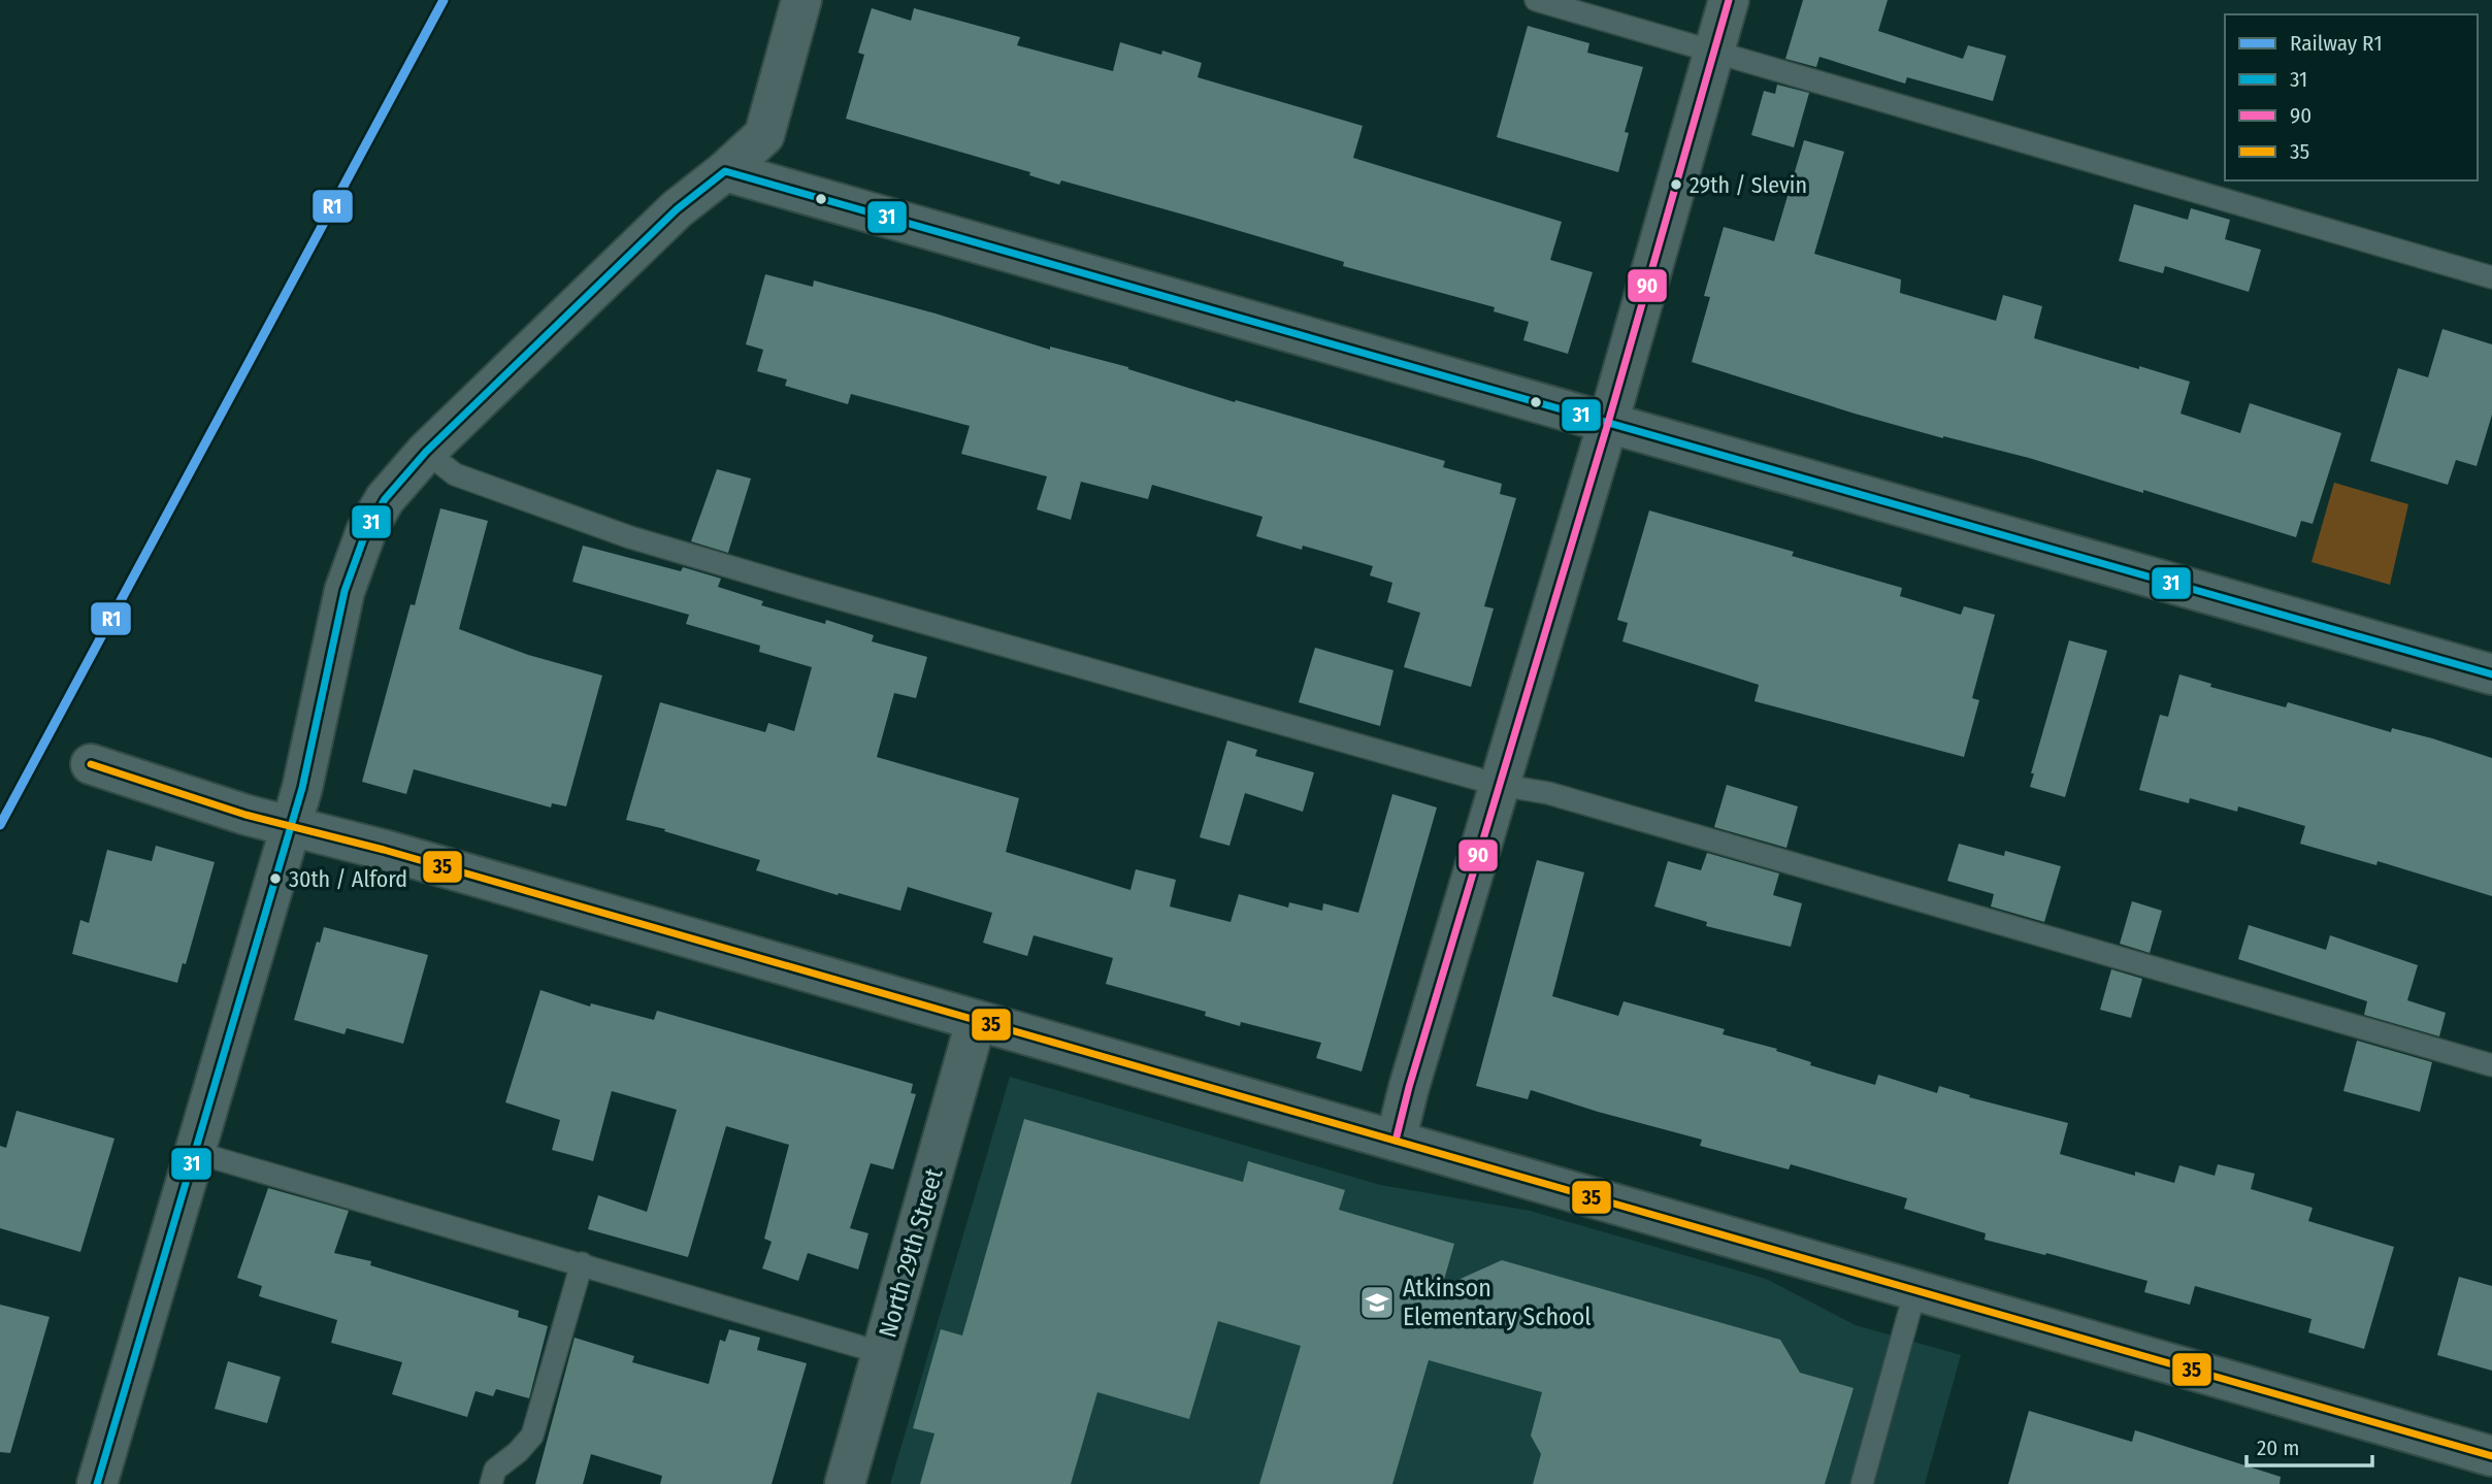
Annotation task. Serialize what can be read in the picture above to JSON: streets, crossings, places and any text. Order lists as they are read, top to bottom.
{
  "streets": {
    "street": ["North 29th Street"]
  },
  "places": {
    "other": ["29th / Slevin", "30th / Alford"],
    "school or university": ["Atkinson Elementary School"]
  },
  "lines": [
    "rail line R1",
    "transit line 90",
    "transit line 31",
    "transit line 35"
  ],
  "legend": [
    "Railway R1",
    "31",
    "90",
    "35"
  ],
  "scale_bar": "20 m"
}
